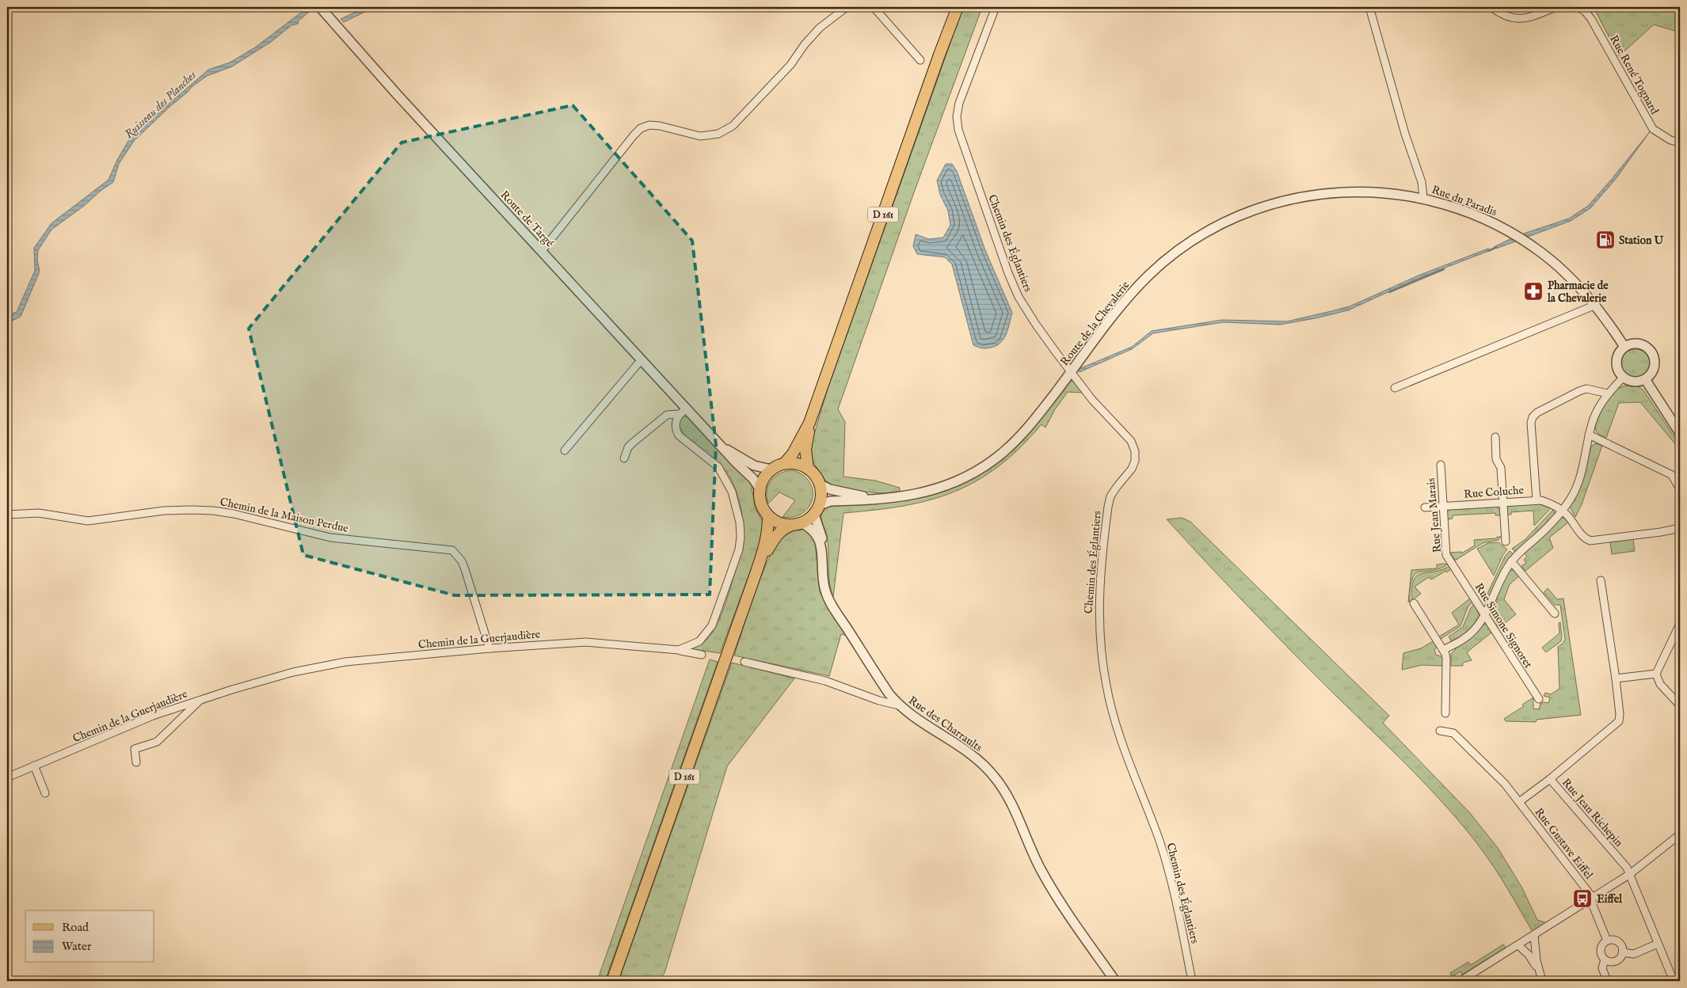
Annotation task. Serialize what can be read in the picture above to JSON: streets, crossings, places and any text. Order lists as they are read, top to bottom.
{
  "streets": {
    "main road": ["D 161"],
    "street": [
      "Rue René Tognard",
      "Rue du Paradis",
      "Route de Targé",
      "Chemin des Églantiers",
      "Route de la Chevalerie",
      "Rue Coluche",
      "Chemin de la Maison Perdue",
      "Rue Jean Marais",
      "Rue Simone Signoret",
      "Chemin de la Guerjaudière",
      "Rue des Charraults",
      "Rue Jean Richepin",
      "Rue Gustave Eiffel"
    ]
  },
  "crossings": [
    ["Rue du Paradis", "Route de la Chevalerie"],
    ["D 161", "Route de Targé"],
    ["D 161", "Route de la Chevalerie"],
    ["D 161", "Rue des Charraults"],
    ["Route de Targé", "Route de la Chevalerie"],
    ["Route de Targé", "Rue des Charraults"],
    ["Chemin des Églantiers", "Route de la Chevalerie"],
    ["Route de la Chevalerie", "Rue des Charraults"],
    ["Rue Coluche", "Rue Jean Marais"],
    ["Chemin de la Maison Perdue", "Chemin de la Guerjaudière"],
    ["Rue Jean Marais", "Rue Simone Signoret"]
  ],
  "water": ["Ruisseau des Planches"],
  "places": {
    "fuel station": ["Station U"],
    "pharmacy": ["Pharmacie de la Chevalerie"],
    "bus stop": ["Eiffel"]
  },
  "legend": ["Road", "Water"]
}
